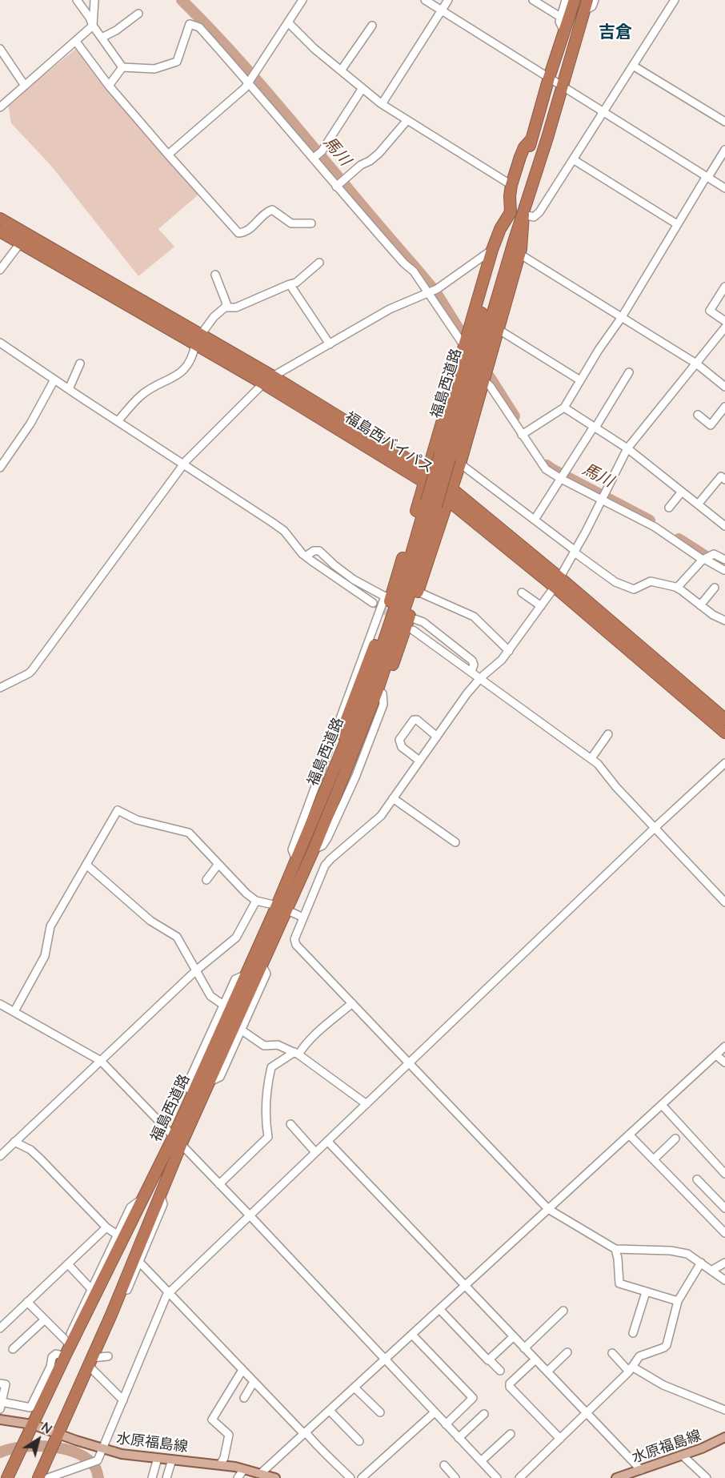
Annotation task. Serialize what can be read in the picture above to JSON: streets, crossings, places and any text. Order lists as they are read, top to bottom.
{
  "streets": {
    "highway": ["福島西道路", "福島西バイパス"],
    "main road": ["水原福島線"]
  },
  "crossings": [
    ["福島西道路", "水原福島線"]
  ],
  "districts": ["吉倉"],
  "water": ["馬川"],
  "north": "top right"
}
